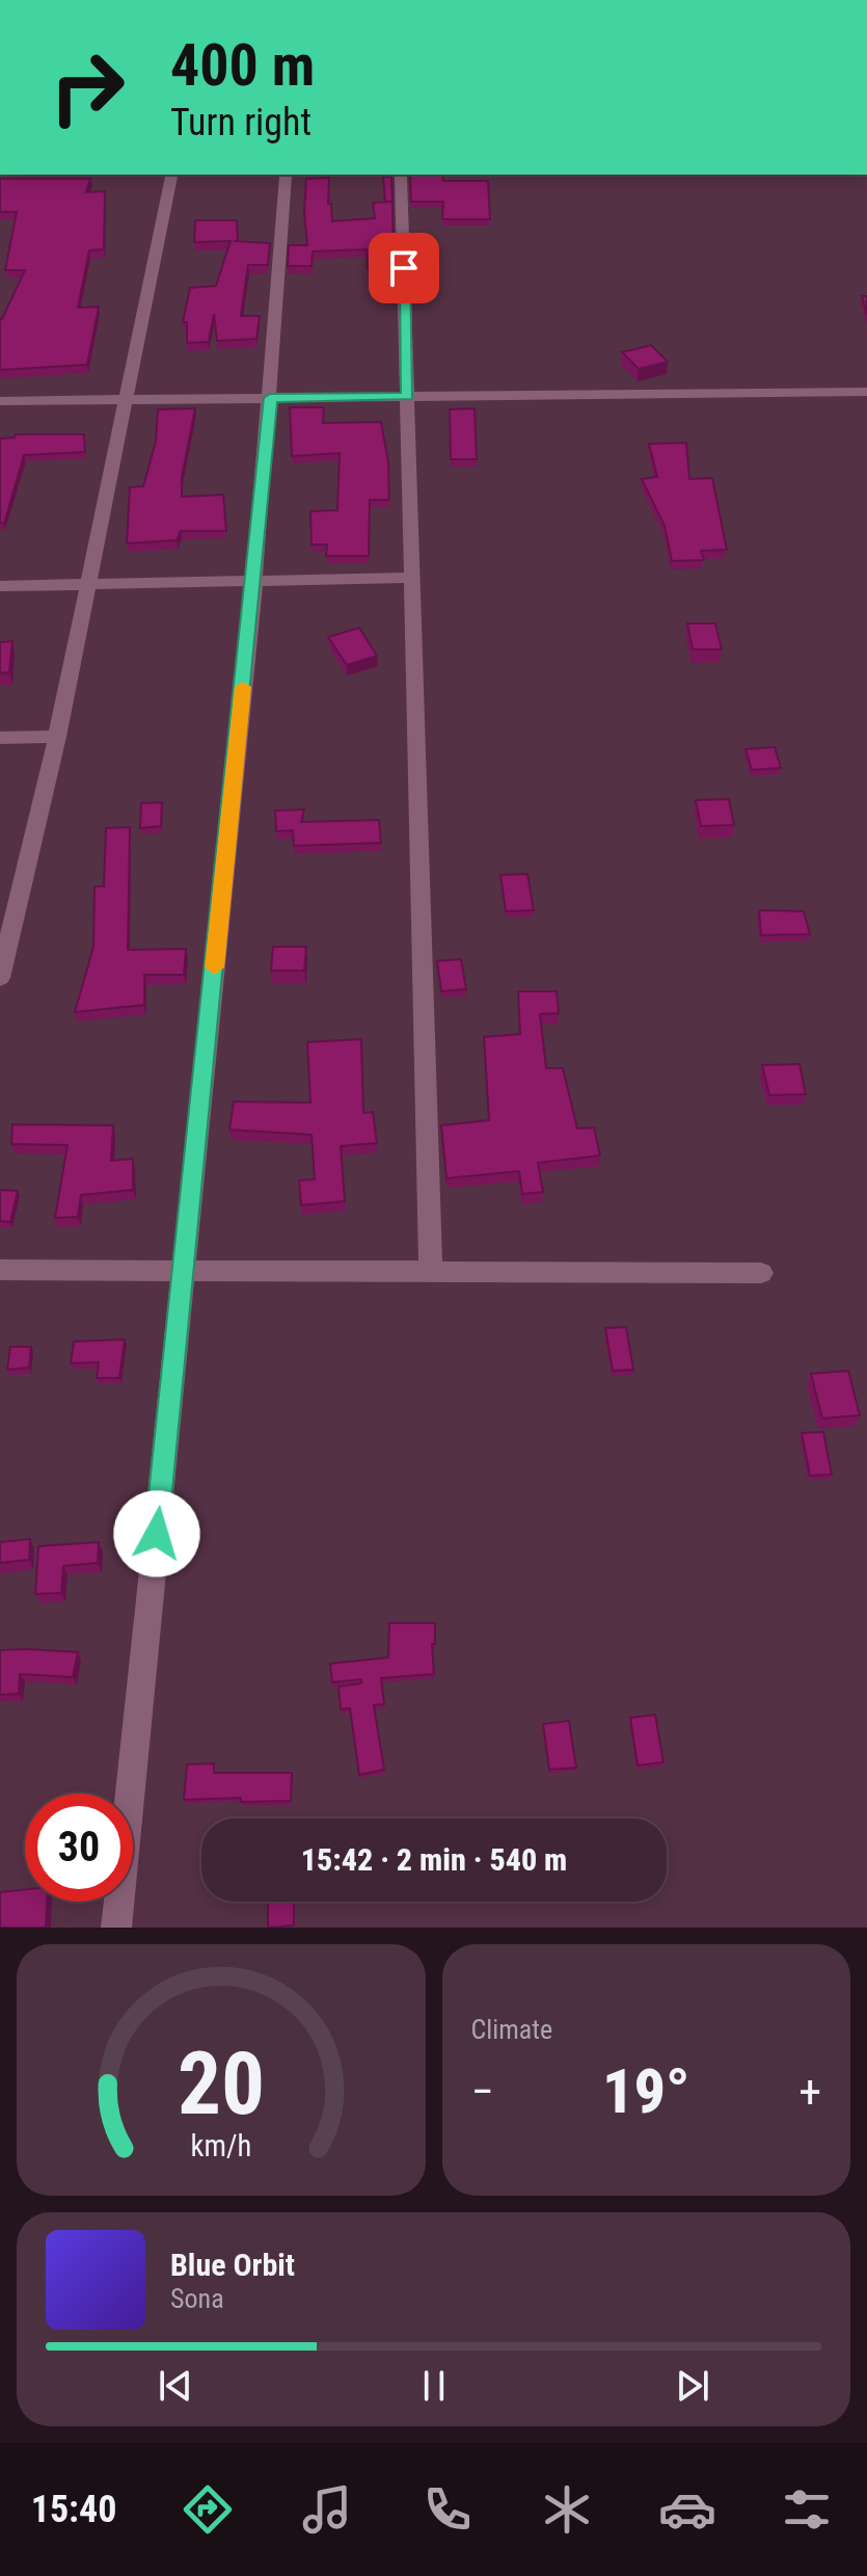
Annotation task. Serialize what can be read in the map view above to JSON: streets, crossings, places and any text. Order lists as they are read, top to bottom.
{
  "page": {
    "turn": ["400 m", "Turn right"],
    "limit": "30",
    "trip": "15:42 · 2 min · 540 m",
    "tile": "Climate",
    "heat": ["−", "19°", "+"],
    "song": ["Blue Orbit", "Sona"],
    "tabs": "15:40",
    "gauge": ["20", "km/h"]
  }
}
